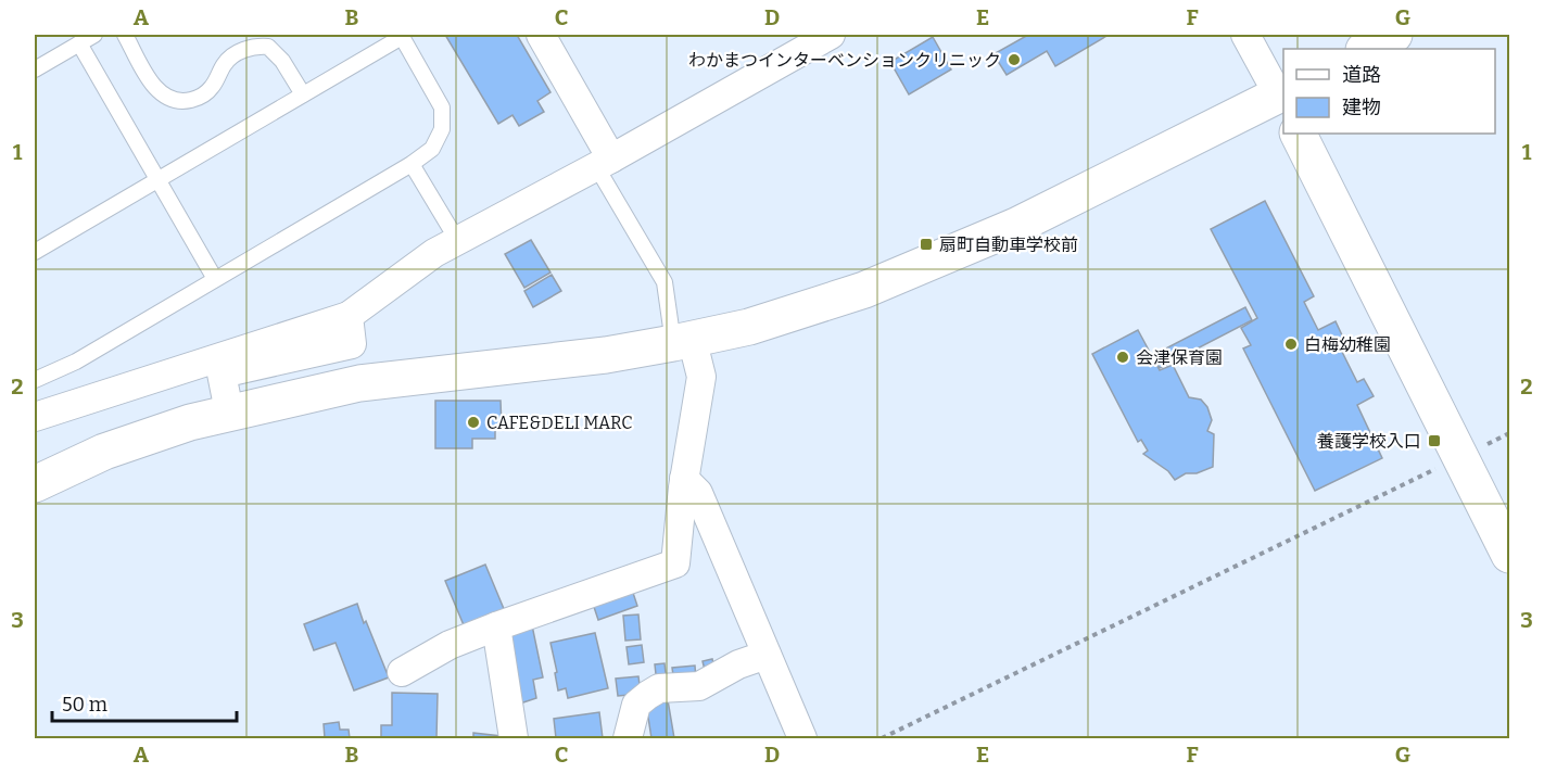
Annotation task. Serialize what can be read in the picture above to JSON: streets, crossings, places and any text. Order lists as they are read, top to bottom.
{
  "places": {
    "other": [
      "わかまつインターベンションクリニック",
      "白梅幼稚園",
      "会津保育園",
      "CAFE&DELI MARC"
    ],
    "transit": ["扇町自動車学校前", "養護学校入口"]
  },
  "legend": ["道路", "建物"],
  "scale_bar": "50 m",
  "grid": {
    "columns": [
      "A",
      "B",
      "C",
      "D",
      "E",
      "F",
      "G"
    ],
    "rows": ["1", "2", "3"]
  }
}
